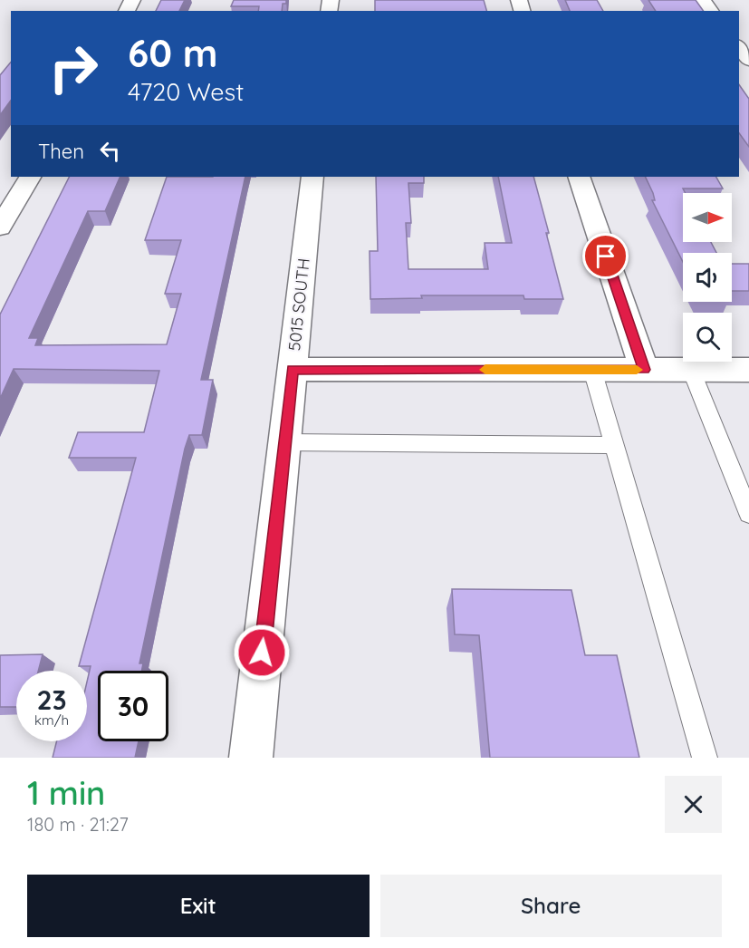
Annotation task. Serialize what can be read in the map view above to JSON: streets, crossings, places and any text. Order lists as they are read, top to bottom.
{
  "streets": {
    "street": ["5015 SOUTH"]
  },
  "north": "right",
  "page": {
    "turn": ["60 m", "4720 West"],
    "then": "Then",
    "speed": "23 km/h",
    "limit": "30",
    "heading": ["1 min", "180 m · 21:27"],
    "buttons": ["Exit", "Share"]
  }
}
